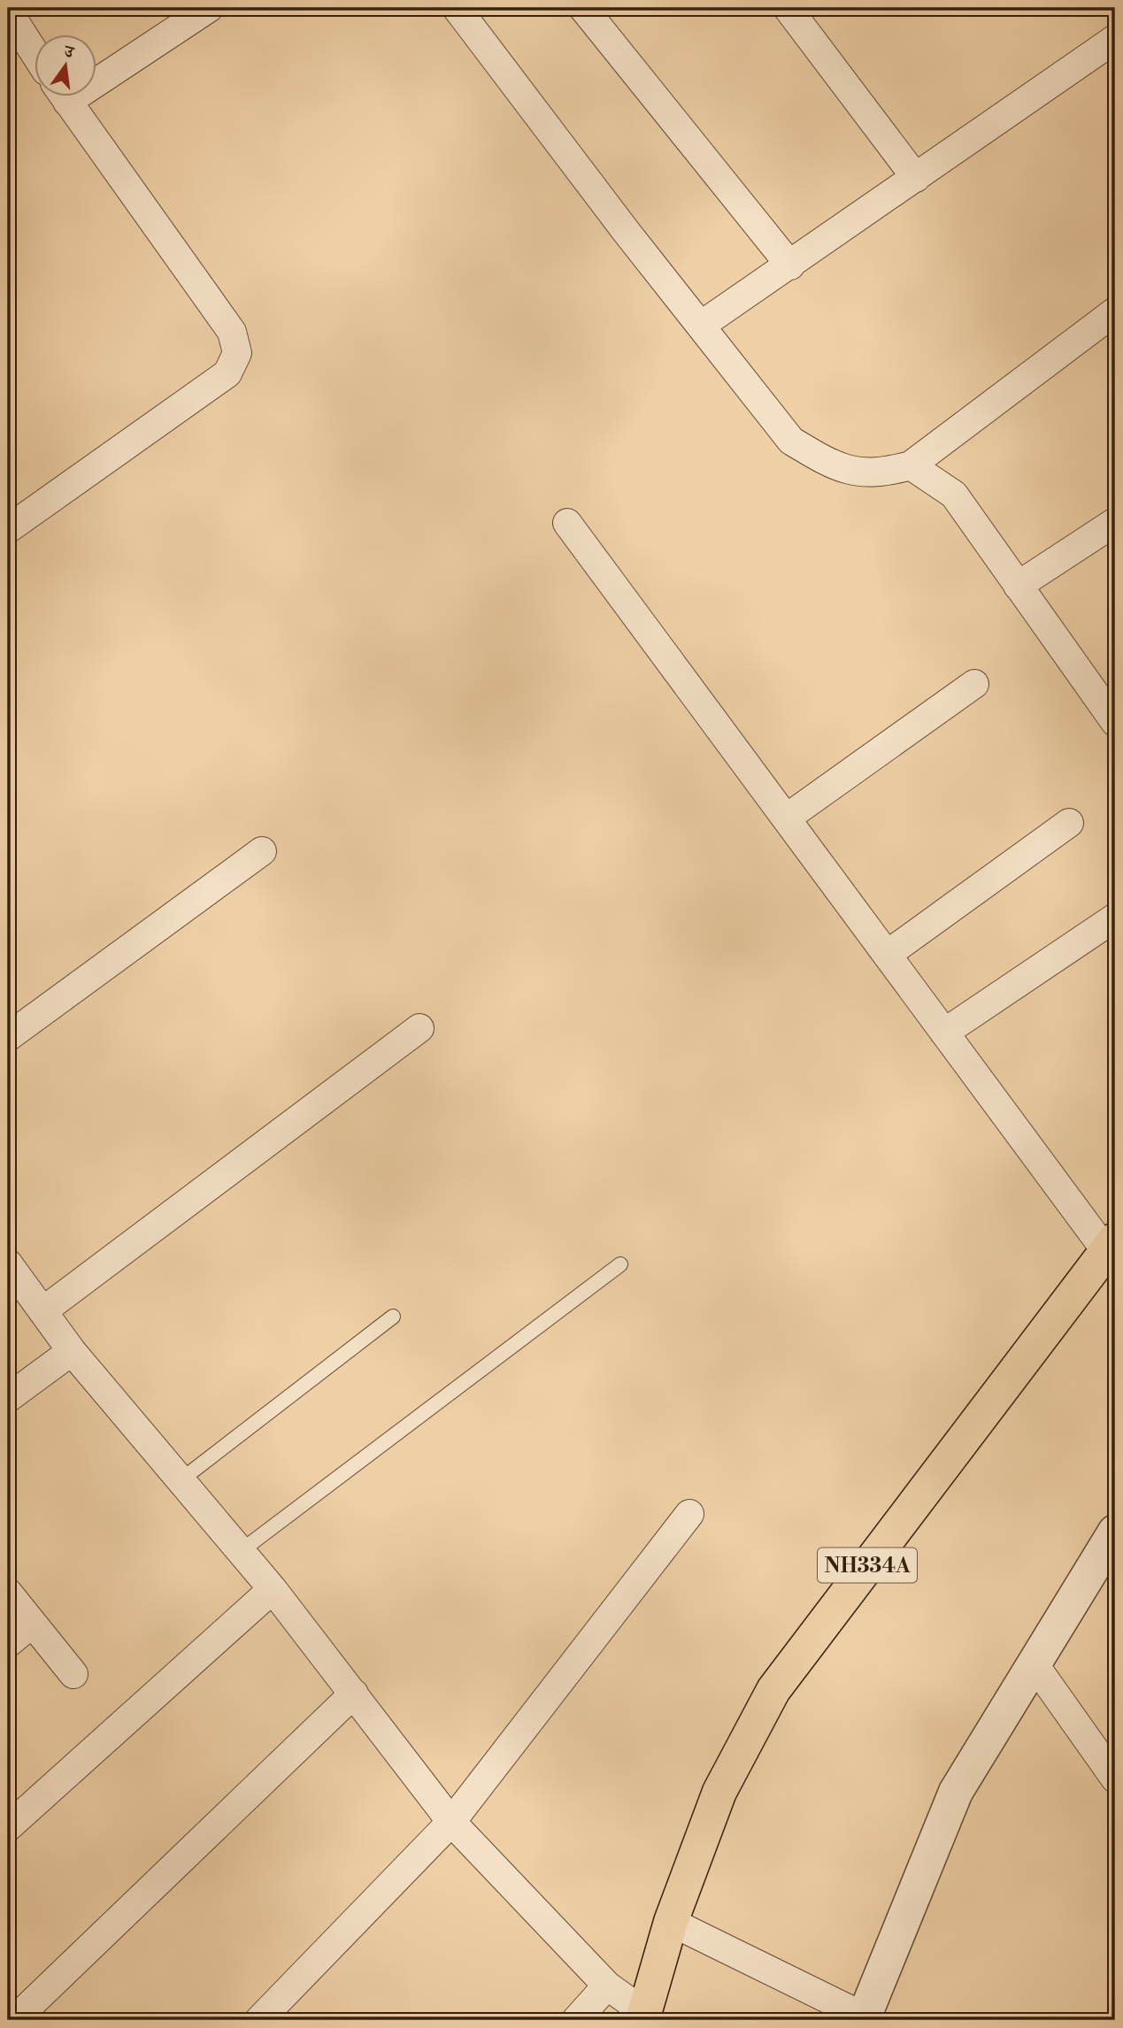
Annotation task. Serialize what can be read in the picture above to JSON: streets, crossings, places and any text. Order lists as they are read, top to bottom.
{
  "streets": {
    "highway": ["NH334A"]
  },
  "north": "top"
}
